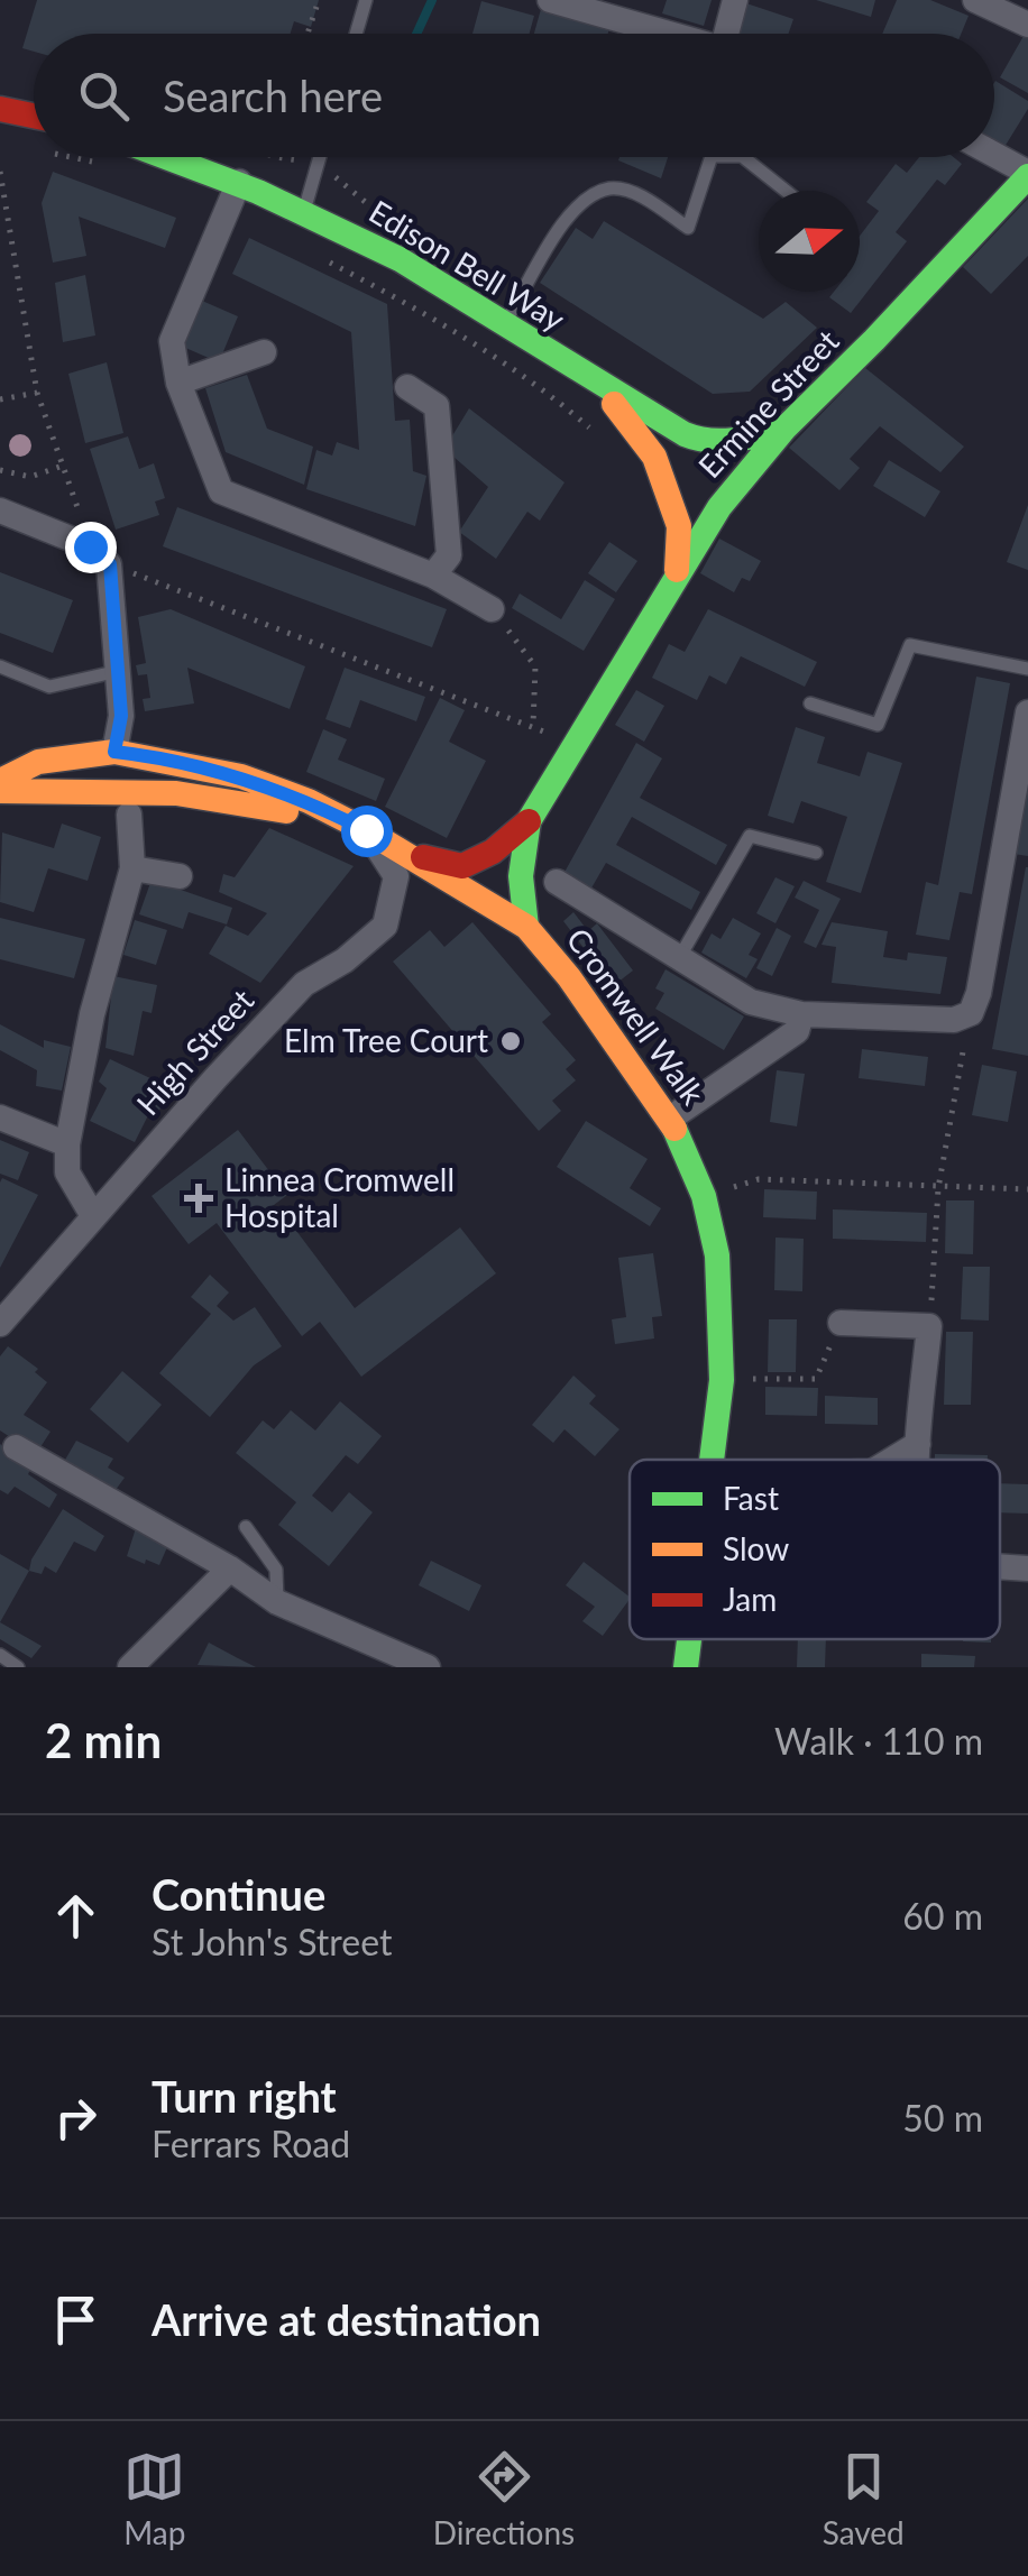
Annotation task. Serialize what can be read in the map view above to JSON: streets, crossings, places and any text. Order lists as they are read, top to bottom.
{
  "streets": {
    "main road": ["Edison Bell Way", "Ermine Street", "Cromwell Walk"],
    "street": ["High Street"]
  },
  "crossings": [
    ["Edison Bell Way", "Ermine Street"],
    ["Ermine Street", "Cromwell Walk"]
  ],
  "places": {
    "other": ["Elm Tree Court"],
    "health": ["Linnea Cromwell Hospital"]
  },
  "legend": ["Fast", "Slow", "Jam"],
  "north": "right",
  "page": {
    "search": "Search here",
    "heading": ["2 min", "Walk · 110 m"],
    "list": [
      ["Continue", "St John's Street", "60 m"],
      ["Turn right", "Ferrars Road", "50 m"],
      "Arrive at destination"
    ],
    "nav": ["Map", "Directions", "Saved"]
  }
}
